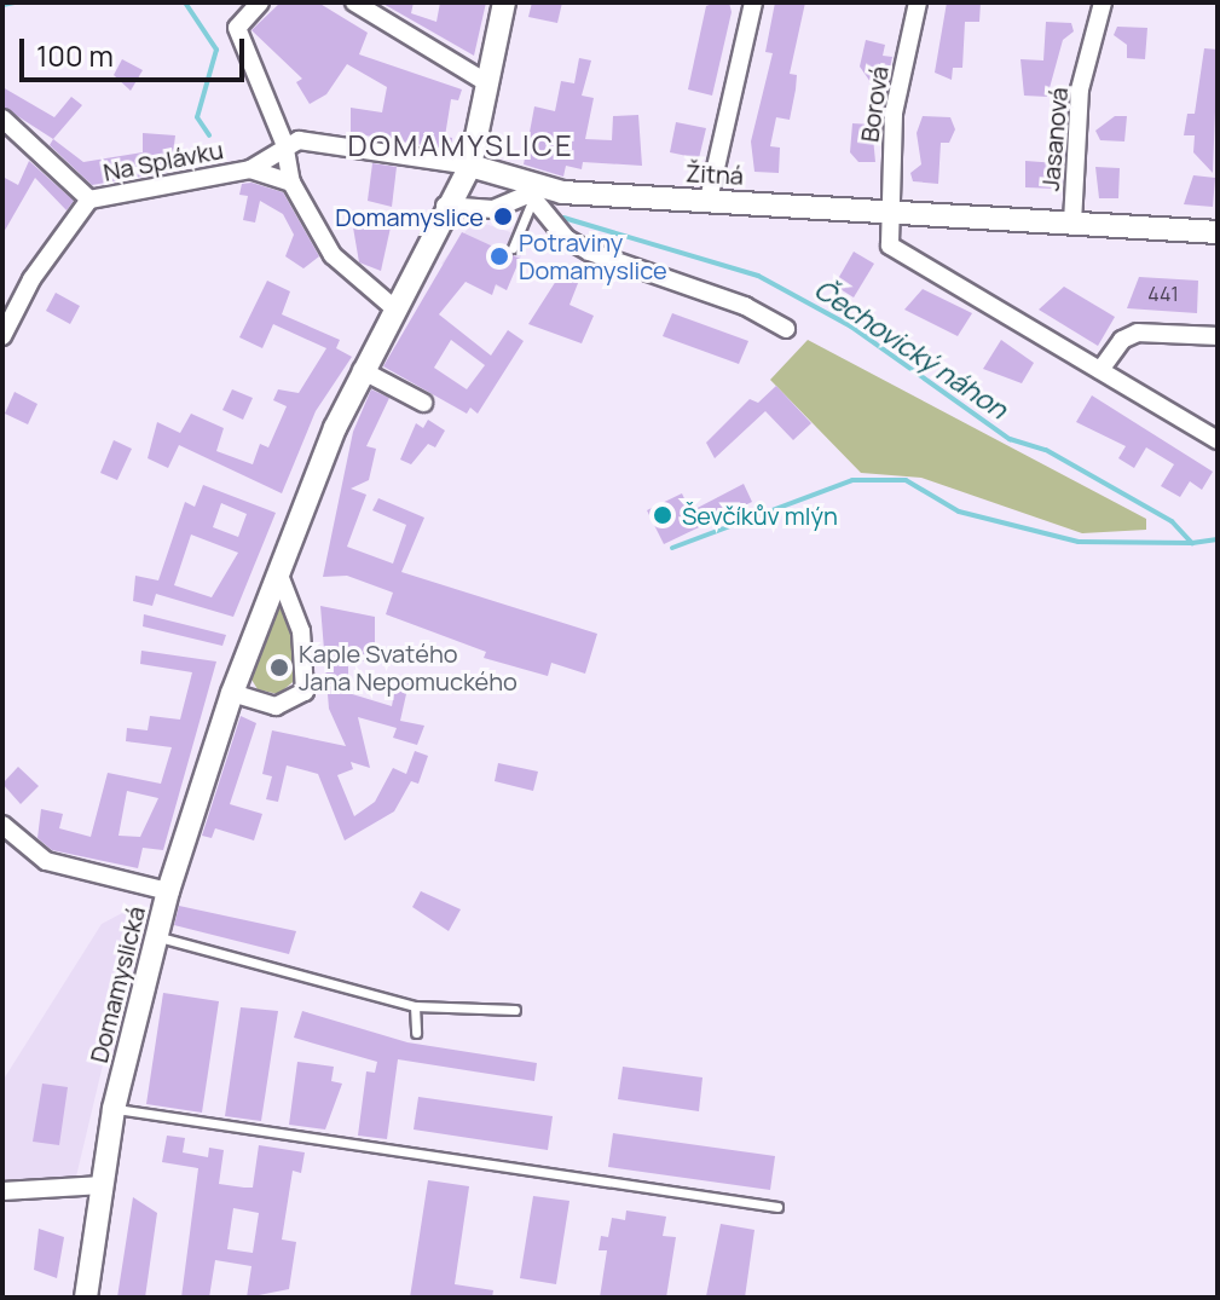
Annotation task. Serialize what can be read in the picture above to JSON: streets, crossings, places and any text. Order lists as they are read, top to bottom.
{
  "streets": {
    "street": [
      "Borová",
      "Jasanová",
      "Na Splávku",
      "Žitná",
      "Domamyslická"
    ]
  },
  "crossings": [
    ["Borová", "Žitná"],
    ["Jasanová", "Žitná"],
    ["Žitná", "Domamyslická"]
  ],
  "districts": ["DOMAMYSLICE"],
  "water": ["Čechovický náhon"],
  "places": [
    "Domamyslice",
    "Potraviny Domamyslice",
    "Ševčíkův mlýn",
    "Kaple Svatého Jana Nepomuckého"
  ],
  "house_numbers": ["441"],
  "scale_bar": "100 m"
}
